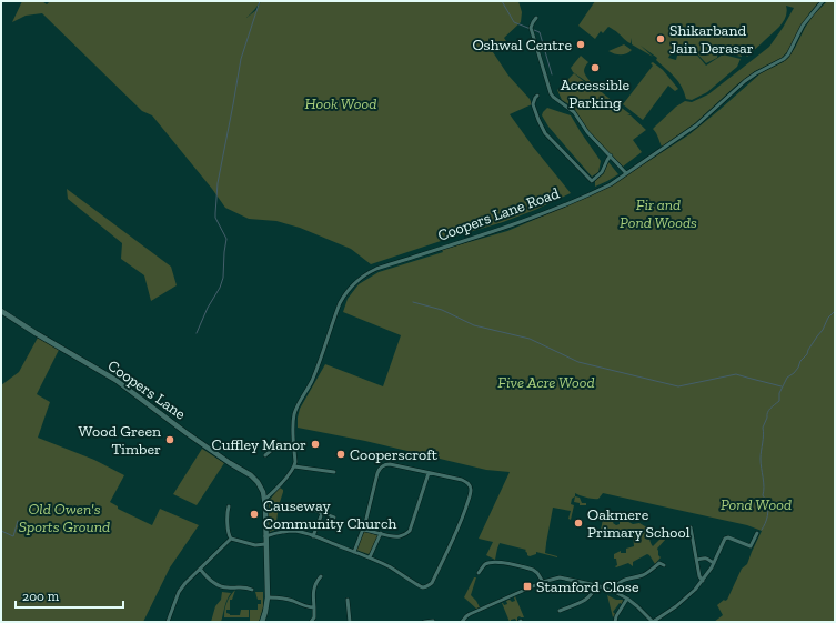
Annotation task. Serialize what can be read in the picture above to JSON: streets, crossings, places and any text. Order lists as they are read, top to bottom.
{
  "streets": {
    "main road": ["Coopers Lane"],
    "street": ["Coopers Lane Road"]
  },
  "parks": [
    "Hook Wood",
    "Fir and Pond Woods",
    "Five Acre Wood",
    "Pond Wood",
    "Old Owen's Sports Ground"
  ],
  "places": {
    "other": [
      "Shikarband Jain Derasar",
      "Oshwal Centre",
      "Accessible Parking",
      "Wood Green Timber",
      "Cuffley Manor",
      "Cooperscroft",
      "Causeway Community Church",
      "Oakmere Primary School"
    ],
    "transit": ["Stamford Close"]
  },
  "scale_bar": "200 m"
}
